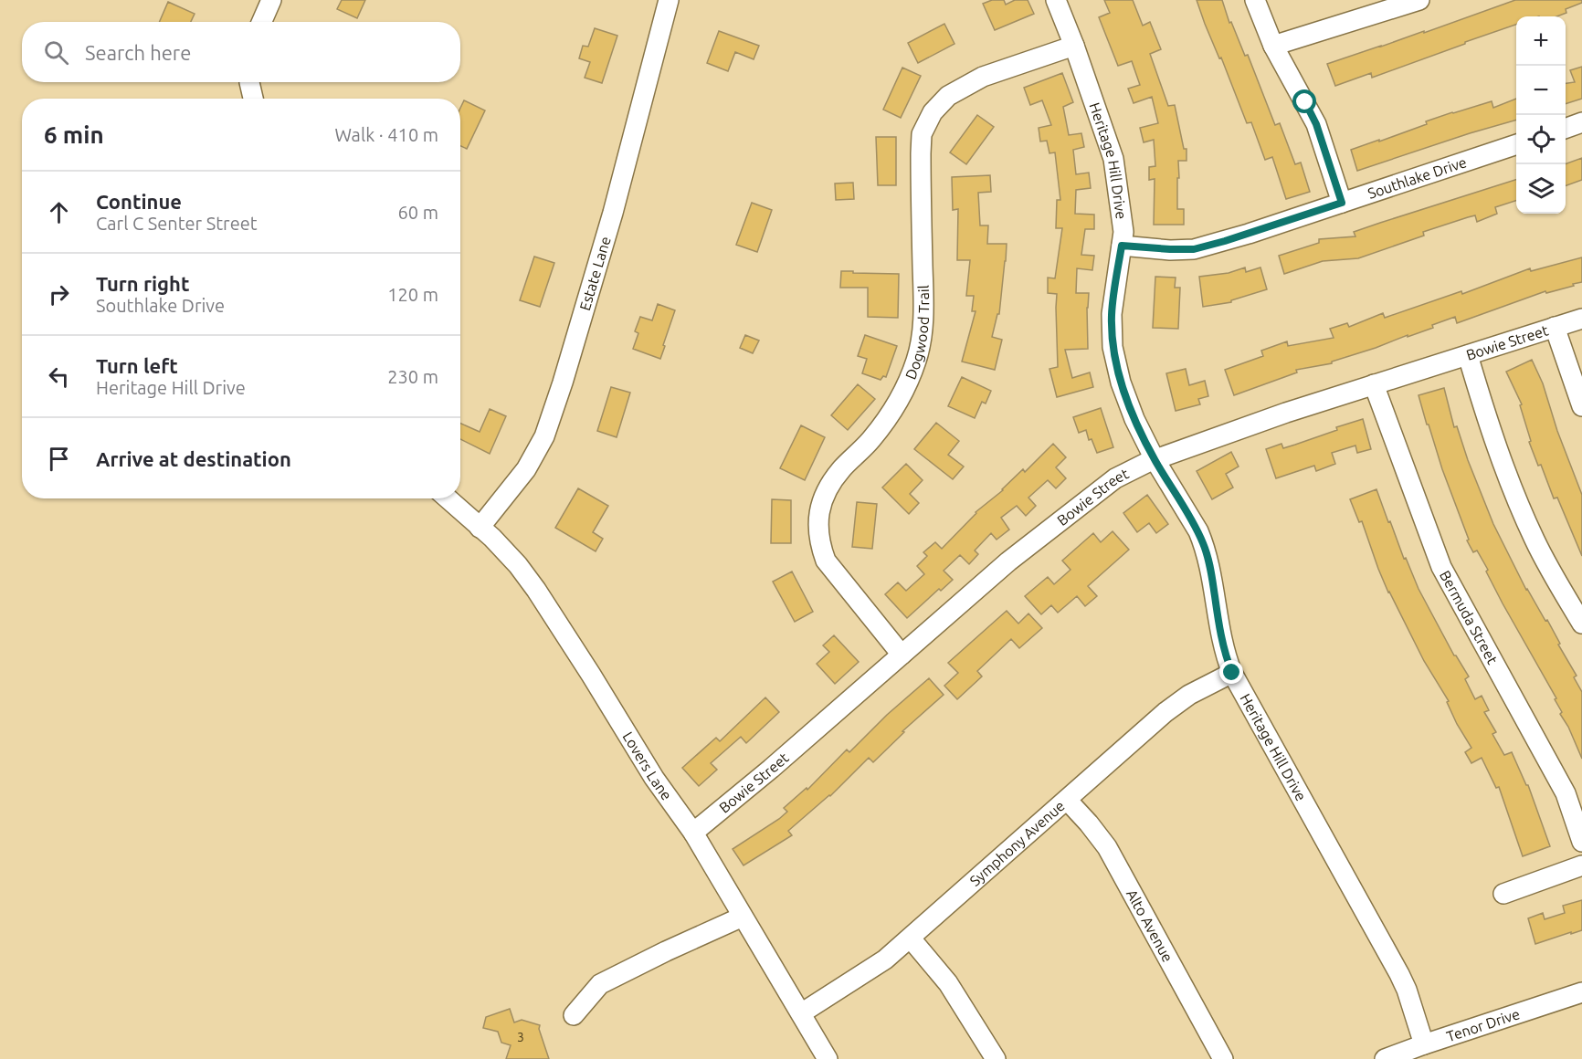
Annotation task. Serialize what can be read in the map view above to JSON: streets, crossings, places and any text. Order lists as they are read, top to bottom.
{
  "streets": {
    "street": [
      "Heritage Hill Drive",
      "Southlake Drive",
      "Estate Lane",
      "Dogwood Trail",
      "Bowie Street",
      "Bermuda Street",
      "Lovers Lane",
      "Symphony Avenue",
      "Alto Avenue",
      "Tenor Drive"
    ]
  },
  "crossings": [
    ["Heritage Hill Drive", "Southlake Drive"],
    ["Heritage Hill Drive", "Dogwood Trail"],
    ["Heritage Hill Drive", "Bowie Street"],
    ["Heritage Hill Drive", "Symphony Avenue"],
    ["Heritage Hill Drive", "Tenor Drive"],
    ["Estate Lane", "Lovers Lane"],
    ["Dogwood Trail", "Bowie Street"],
    ["Bowie Street", "Bermuda Street"],
    ["Bowie Street", "Lovers Lane"],
    ["Lovers Lane", "Symphony Avenue"],
    ["Symphony Avenue", "Alto Avenue"]
  ],
  "house_numbers": ["3"],
  "page": {
    "map_buttons": ["+", "−"],
    "search": "Search here",
    "heading": ["6 min", "Walk · 410 m"],
    "list": [
      ["Continue", "Carl C Senter Street", "60 m"],
      ["Turn right", "Southlake Drive", "120 m"],
      ["Turn left", "Heritage Hill Drive", "230 m"],
      "Arrive at destination"
    ]
  }
}
